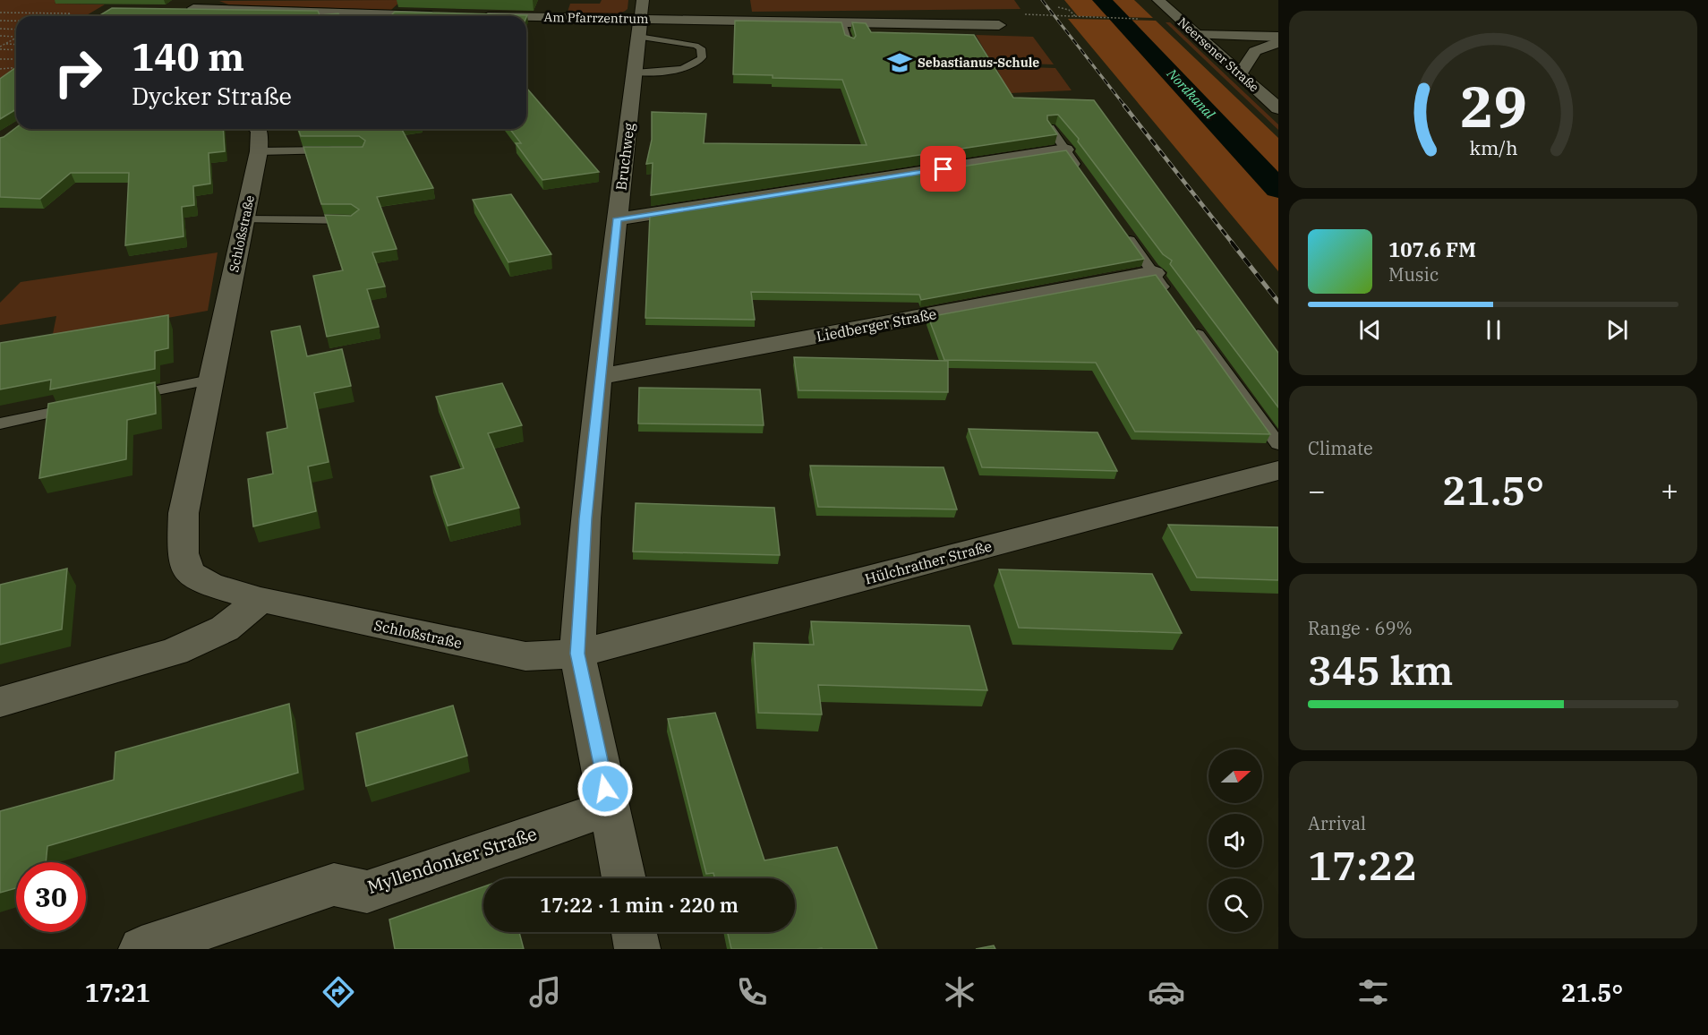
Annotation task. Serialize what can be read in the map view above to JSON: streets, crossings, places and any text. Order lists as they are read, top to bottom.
{
  "streets": {
    "street": [
      "Am Pfarrzentrum",
      "Neersener Straße",
      "Bruchweg",
      "Schloßstraße",
      "Liedberger Straße",
      "Hülchrather Straße",
      "Myllendonker Straße"
    ]
  },
  "crossings": [
    ["Am Pfarrzentrum", "Bruchweg"],
    ["Bruchweg", "Schloßstraße"],
    ["Bruchweg", "Liedberger Straße"],
    ["Bruchweg", "Hülchrather Straße"],
    ["Bruchweg", "Myllendonker Straße"],
    ["Schloßstraße", "Hülchrather Straße"]
  ],
  "water": ["Nordkanal"],
  "places": {
    "school or university": ["Sebastianus-Schule"]
  },
  "north": "right",
  "page": {
    "turn": ["140 m", "Dycker Straße"],
    "song": ["107.6 FM", "Music"],
    "tile": [
      "Climate",
      ["Range · 69%", "345 km"],
      ["Arrival", "17:22"]
    ],
    "heat": ["−", "21.5°", "+"],
    "limit": "30",
    "trip": "17:22 · 1 min · 220 m",
    "tabs": ["17:21", "21.5°"],
    "gauge": ["29", "km/h"]
  }
}
